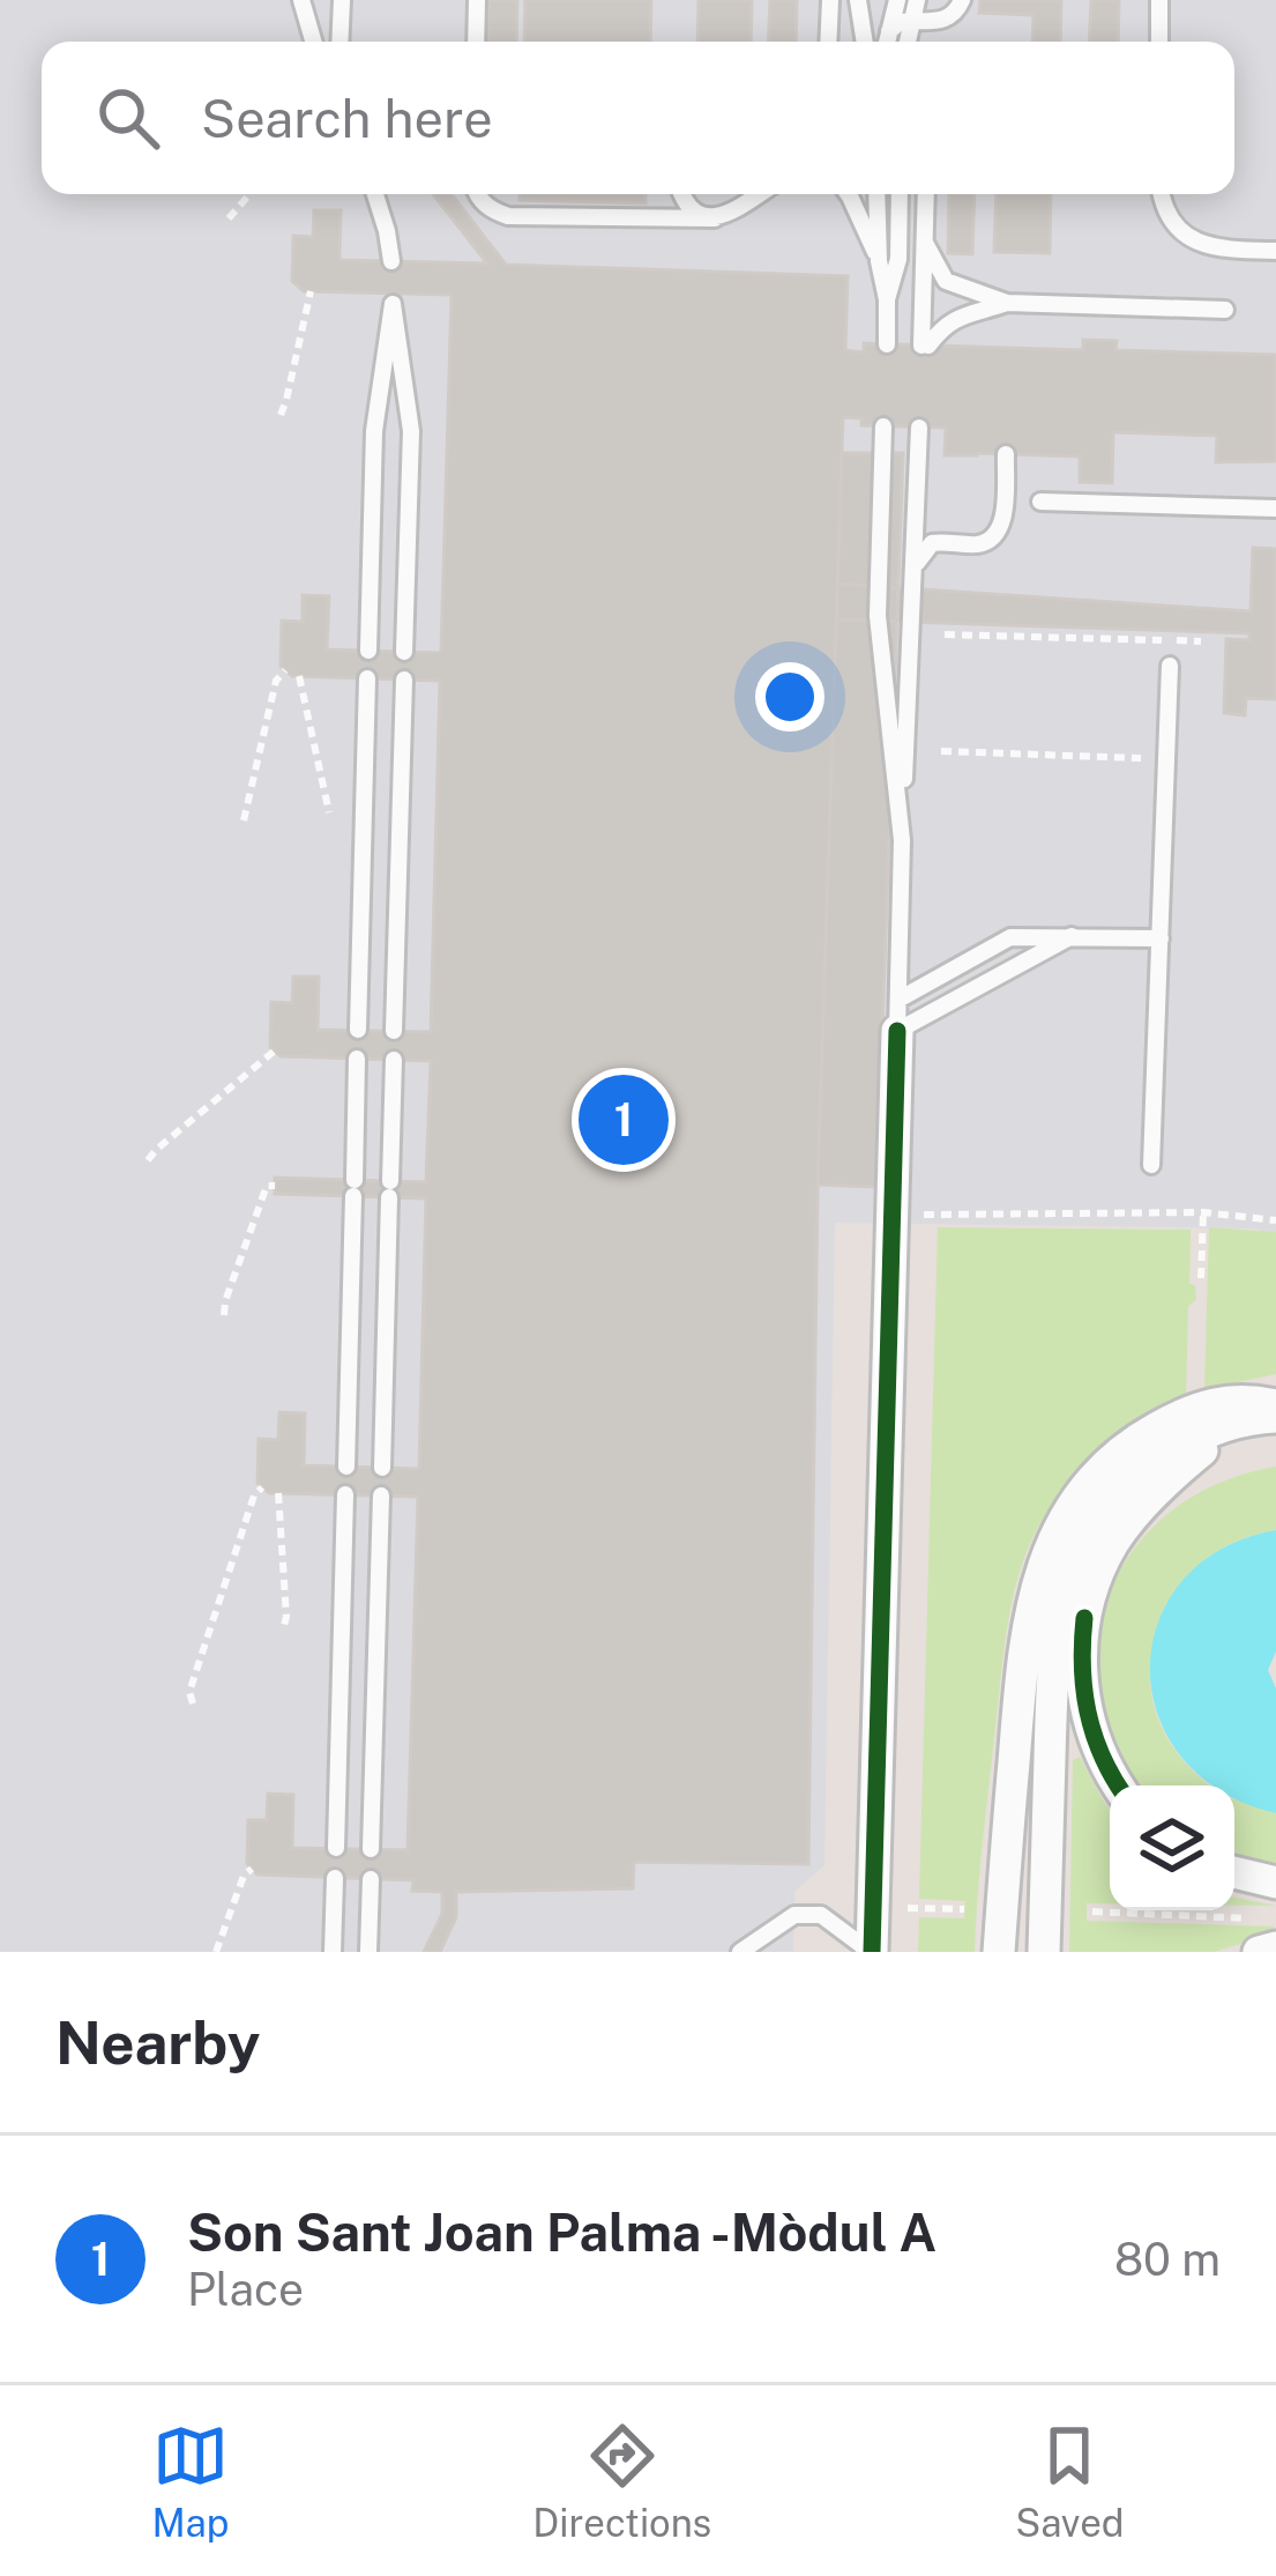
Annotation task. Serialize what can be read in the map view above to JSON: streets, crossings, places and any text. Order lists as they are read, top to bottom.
{
  "page": {
    "search": "Search here",
    "pins": "1",
    "heading": "Nearby",
    "list": [
      {
        "mark": "1",
        "name": "Son Sant Joan Palma -Mòdul A",
        "note": "Place",
        "value": "80 m"
      }
    ],
    "nav": ["Map", "Directions", "Saved"]
  }
}
